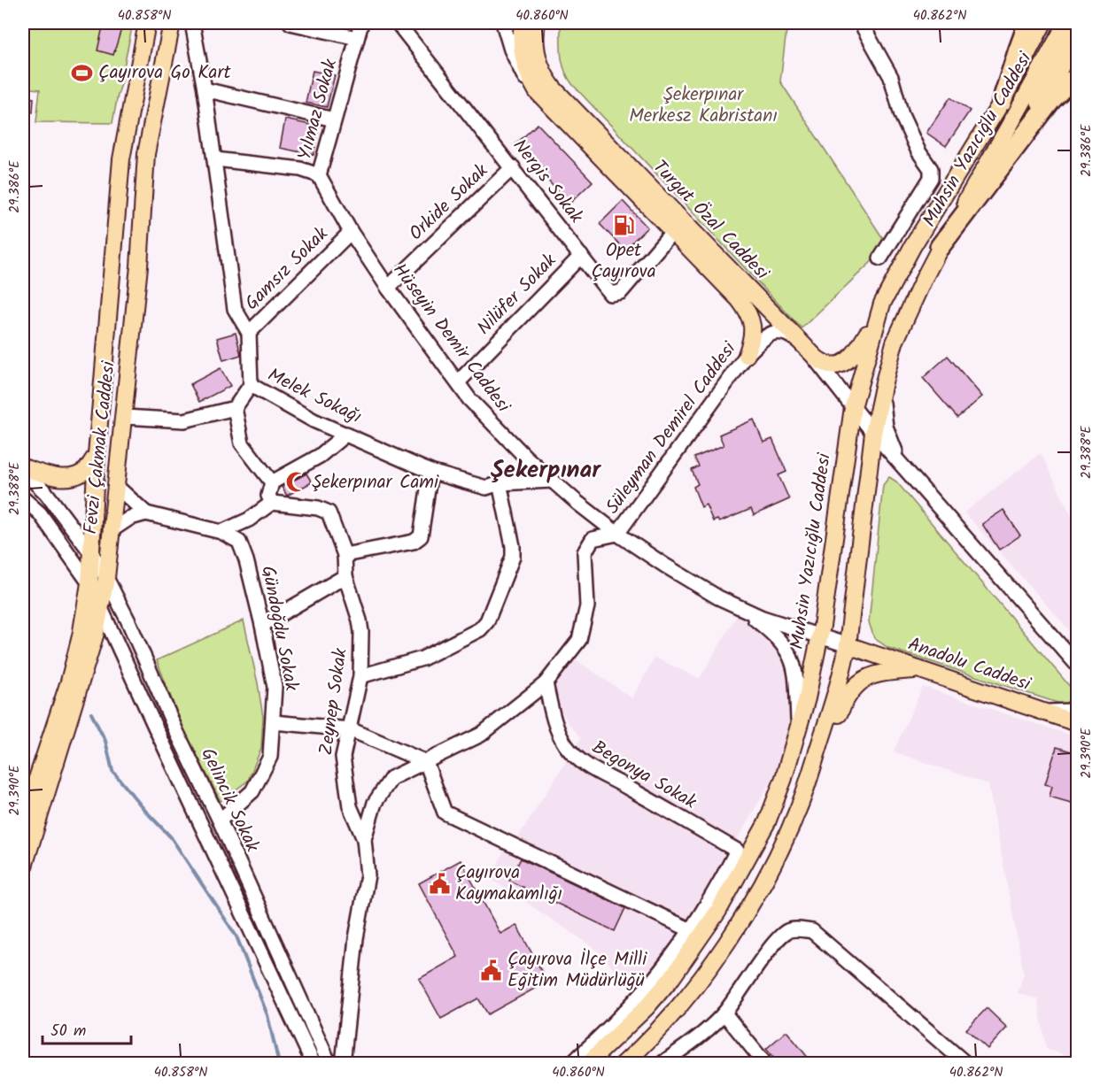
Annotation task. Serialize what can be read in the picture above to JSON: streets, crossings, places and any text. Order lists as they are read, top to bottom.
{
  "streets": {
    "main road": [
      "Muhsin Yazıcığlu Caddesi",
      "Turgut Özal Caddesi",
      "Fevzi Çakmak Caddesi",
      "Anadolu Caddesi"
    ],
    "street": [
      "Yılmaz Sokak",
      "Nergis Sokak",
      "Orkide Sokak",
      "Gamsız Sokak",
      "Nilüfer Sokak",
      "Hüseyin Demir Caddesi",
      "Melek Sokağı",
      "Süleyman Demirel Caddesi",
      "Gündoğdu Sokak",
      "Zeynep Sokak",
      "Begonya Sokak",
      "Gelincik Sokak"
    ]
  },
  "crossings": [
    ["Yılmaz Sokak", "Hüseyin Demir Caddesi"],
    ["Muhsin Yazıcığlu Caddesi", "Turgut Özal Caddesi"],
    ["Muhsin Yazıcığlu Caddesi", "Hüseyin Demir Caddesi"],
    ["Muhsin Yazıcığlu Caddesi", "Anadolu Caddesi"],
    ["Nergis Sokak", "Orkide Sokak"],
    ["Nergis Sokak", "Turgut Özal Caddesi"],
    ["Nergis Sokak", "Nilüfer Sokak"],
    ["Orkide Sokak", "Hüseyin Demir Caddesi"],
    ["Turgut Özal Caddesi", "Süleyman Demirel Caddesi"],
    ["Gamsız Sokak", "Hüseyin Demir Caddesi"],
    ["Gamsız Sokak", "Melek Sokağı"],
    ["Nilüfer Sokak", "Hüseyin Demir Caddesi"],
    ["Hüseyin Demir Caddesi", "Melek Sokağı"],
    ["Hüseyin Demir Caddesi", "Süleyman Demirel Caddesi"],
    ["Hüseyin Demir Caddesi", "Anadolu Caddesi"],
    ["Süleyman Demirel Caddesi", "Zeynep Sokak"],
    ["Süleyman Demirel Caddesi", "Begonya Sokak"],
    ["Fevzi Çakmak Caddesi", "Gelincik Sokak"],
    ["Gündoğdu Sokak", "Gelincik Sokak"]
  ],
  "districts": ["Şekerpınar"],
  "parks": ["Şekerpınar Merkesz Kabristanı"],
  "places": {
    "sports": ["Çayırova Go Kart"],
    "fuel station": ["Opet Çayırova"],
    "mosque": ["Şekerpınar Cami"],
    "public building": ["Çayırova Kaymakamlığı", "Çayırova İlçe Milli Eğitim Müdürlüğü"]
  },
  "scale_bar": "50 m",
  "coordinates": [
    "40.858°N",
    "40.860°N",
    "40.862°N",
    "29.386°E",
    "29.388°E",
    "29.390°E"
  ]
}
